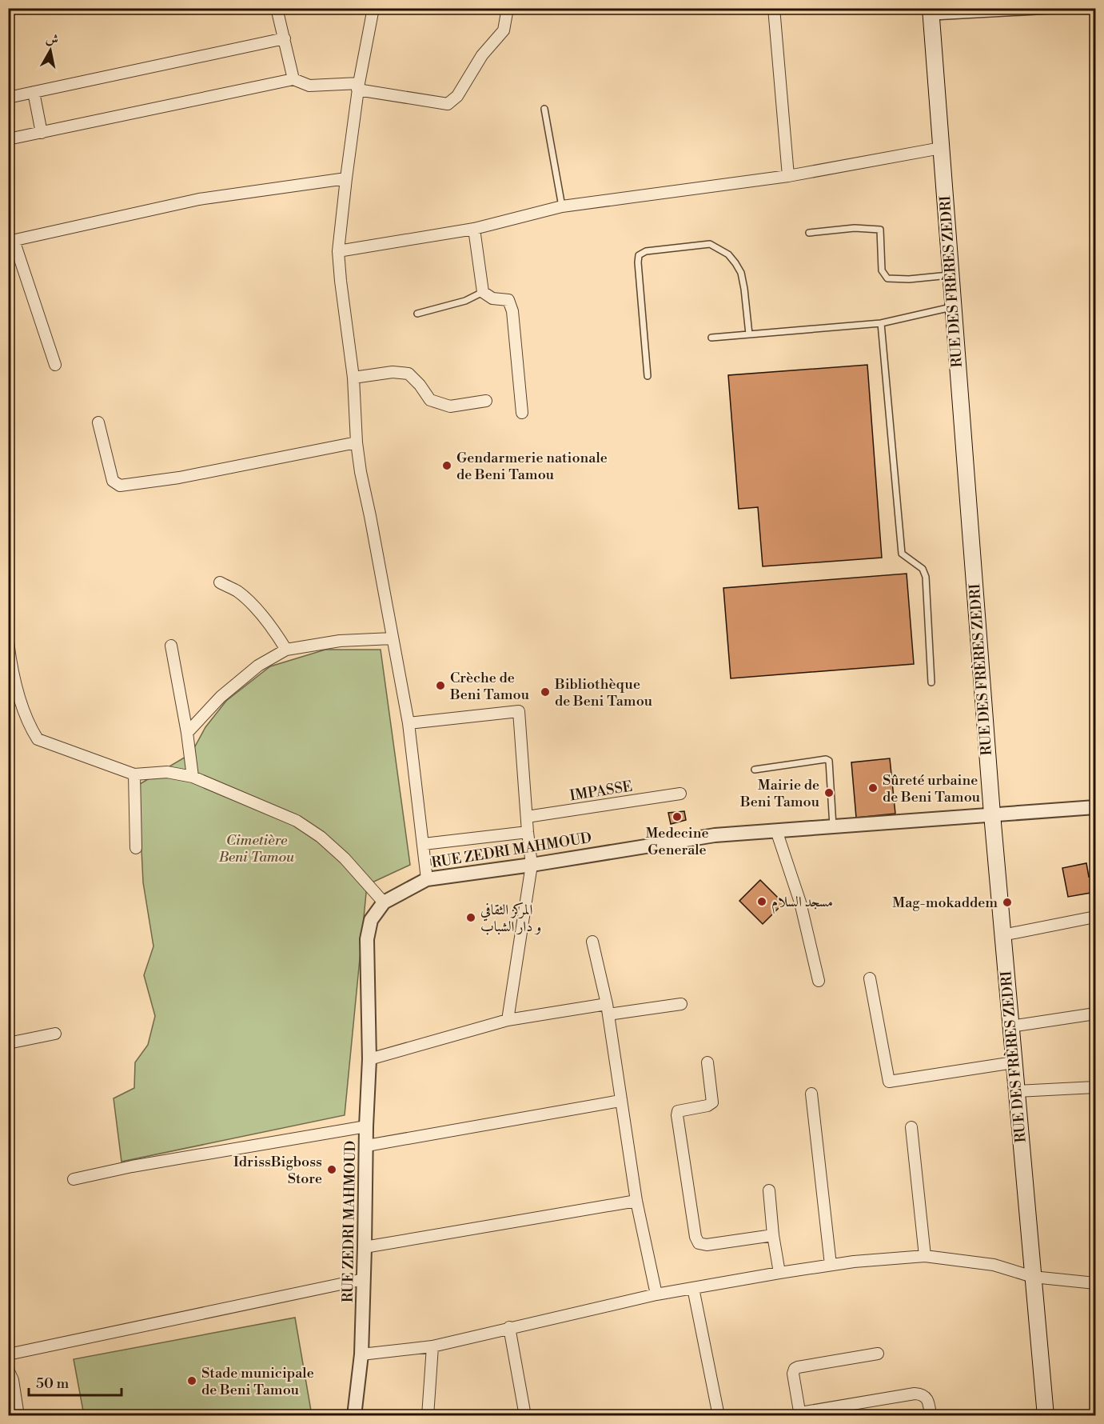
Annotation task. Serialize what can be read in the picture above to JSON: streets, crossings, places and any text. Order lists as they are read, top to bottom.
{
  "streets": {
    "main road": ["RUE DES FRÈRES ZEDRI"],
    "street": ["IMPASSE", "RUE ZEDRI MAHMOUD"]
  },
  "crossings": [
    ["RUE DES FRÈRES ZEDRI", "RUE ZEDRI MAHMOUD"]
  ],
  "parks": ["Cimetière Beni Tamou"],
  "places": [
    "Gendarmerie nationale de Beni Tamou",
    "Crèche de Beni Tamou",
    "Bibliothèque de Beni Tamou",
    "Sûreté urbaine de Beni Tamou",
    "Mairie de Beni Tamou",
    "Medecine Generale",
    "مسجد السلام",
    "Mag-mokaddem",
    "المركز الثقافي و دار الشباب",
    "IdrissBigboss Store",
    "Stade municipale de Beni Tamou"
  ],
  "scale_bar": "50 m",
  "north": "top"
}
